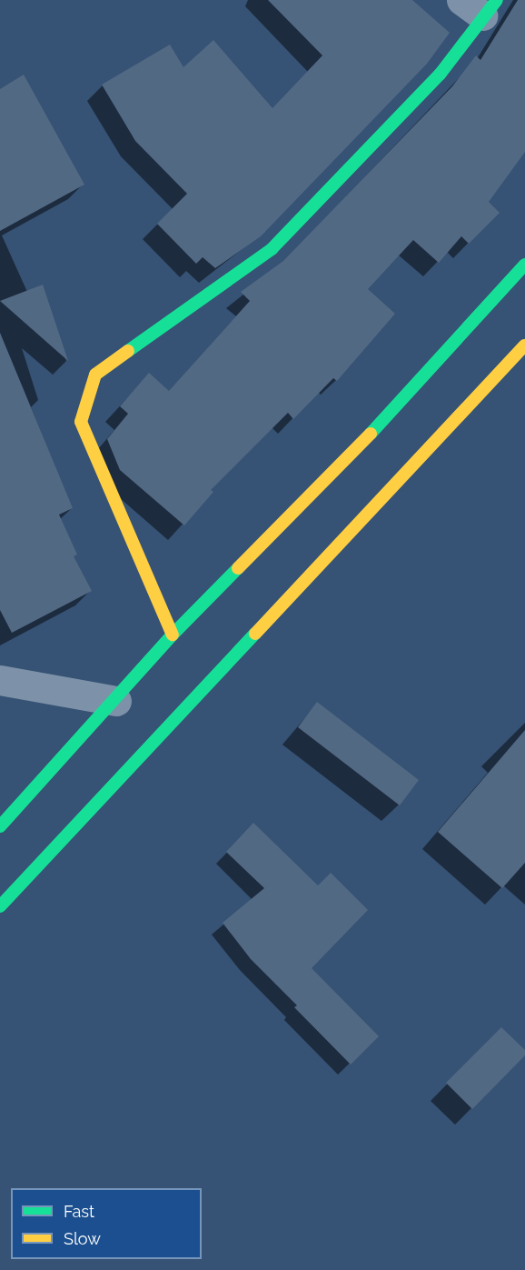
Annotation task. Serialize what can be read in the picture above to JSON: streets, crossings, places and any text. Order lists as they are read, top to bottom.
{
  "legend": ["Fast", "Slow"]
}
